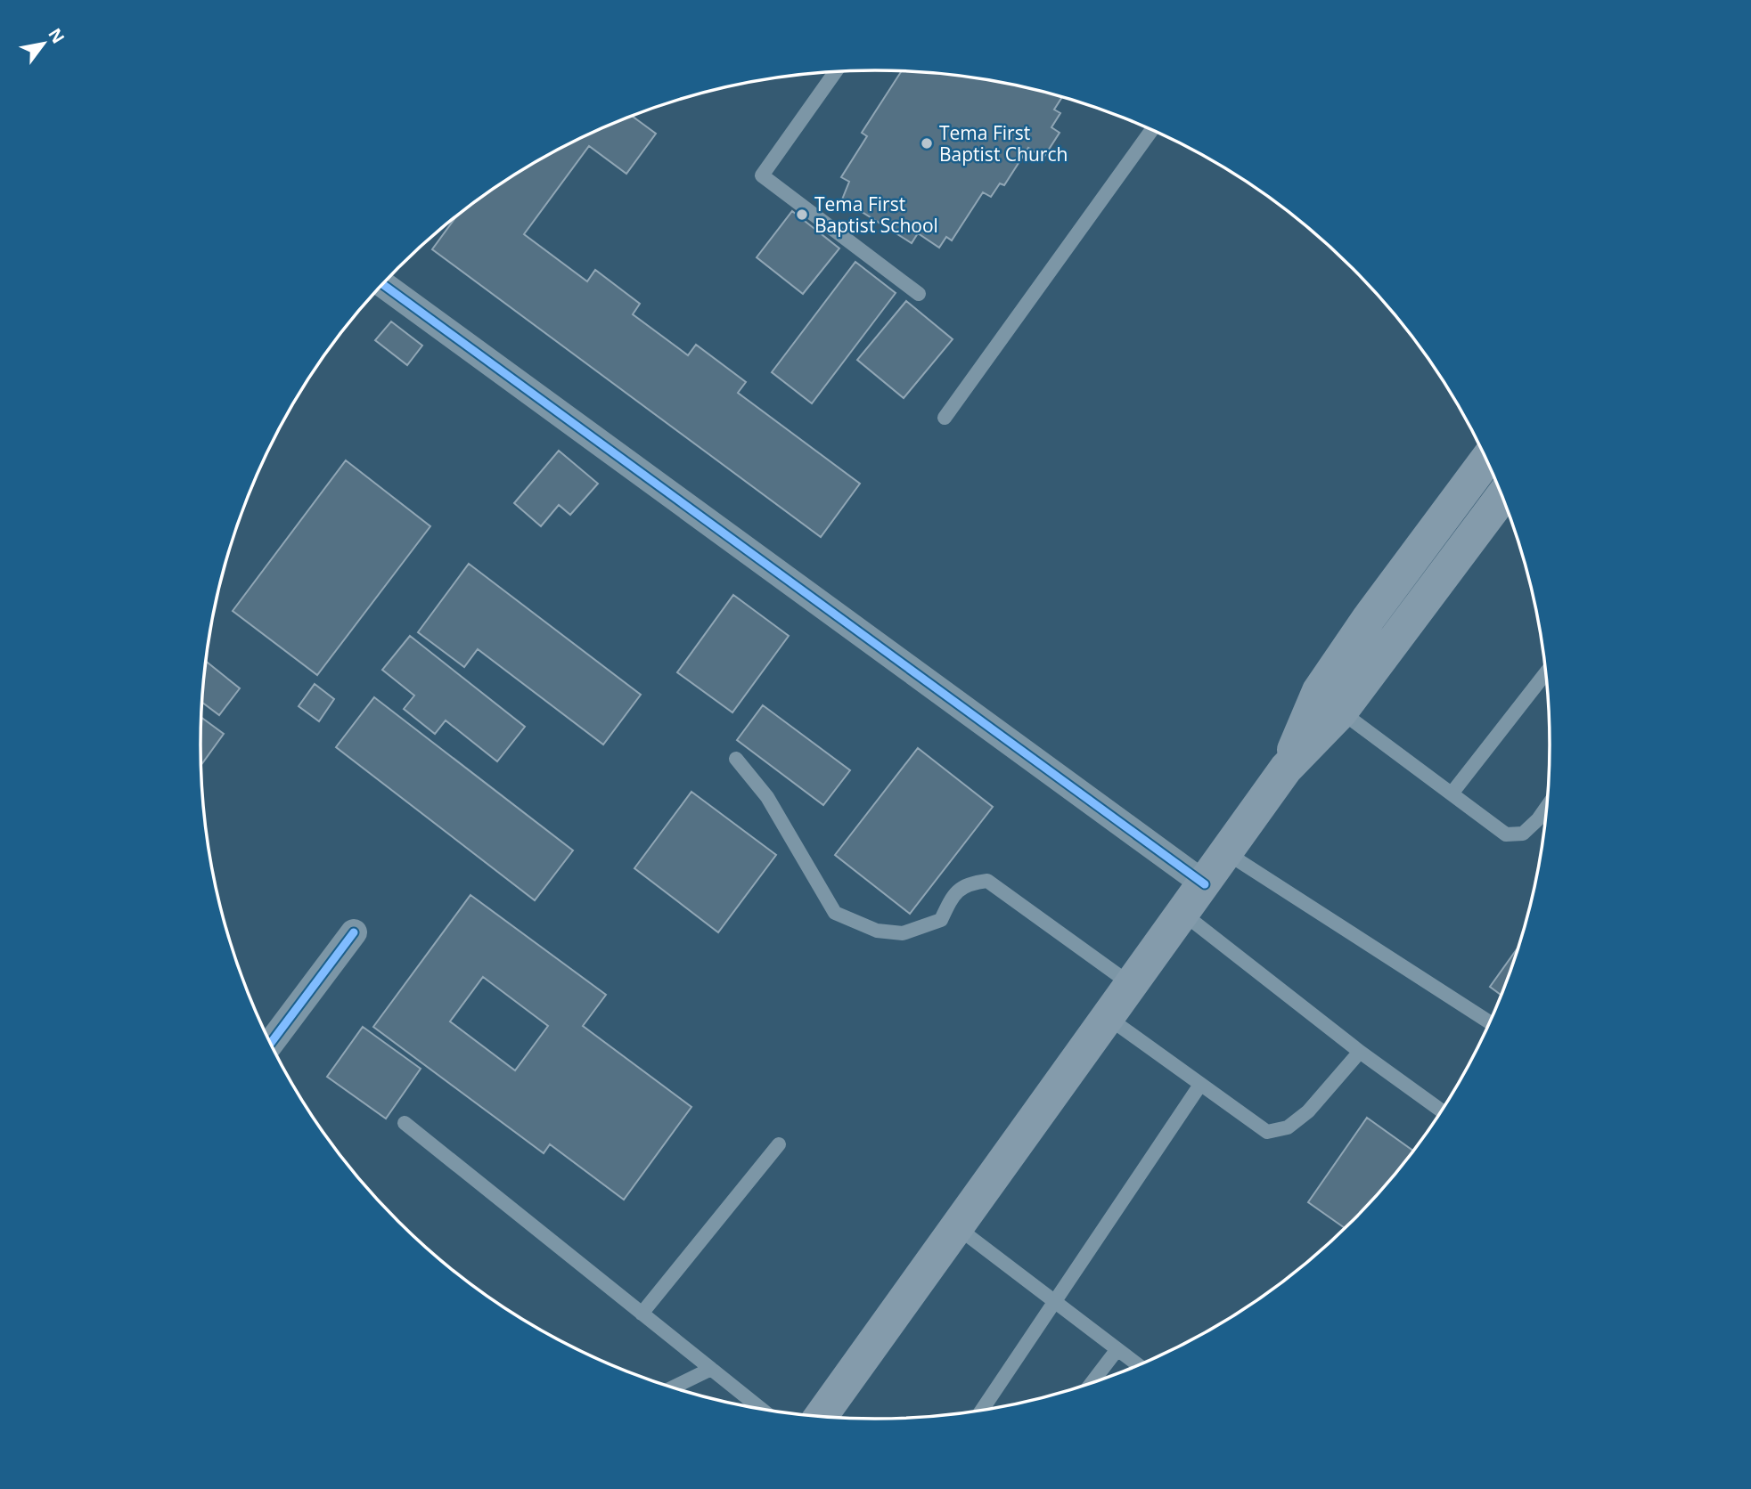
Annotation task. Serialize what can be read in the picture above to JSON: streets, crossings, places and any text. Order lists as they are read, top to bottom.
{
  "places": ["Tema First Baptist Church", "Tema First Baptist School"],
  "north": "top right"
}
